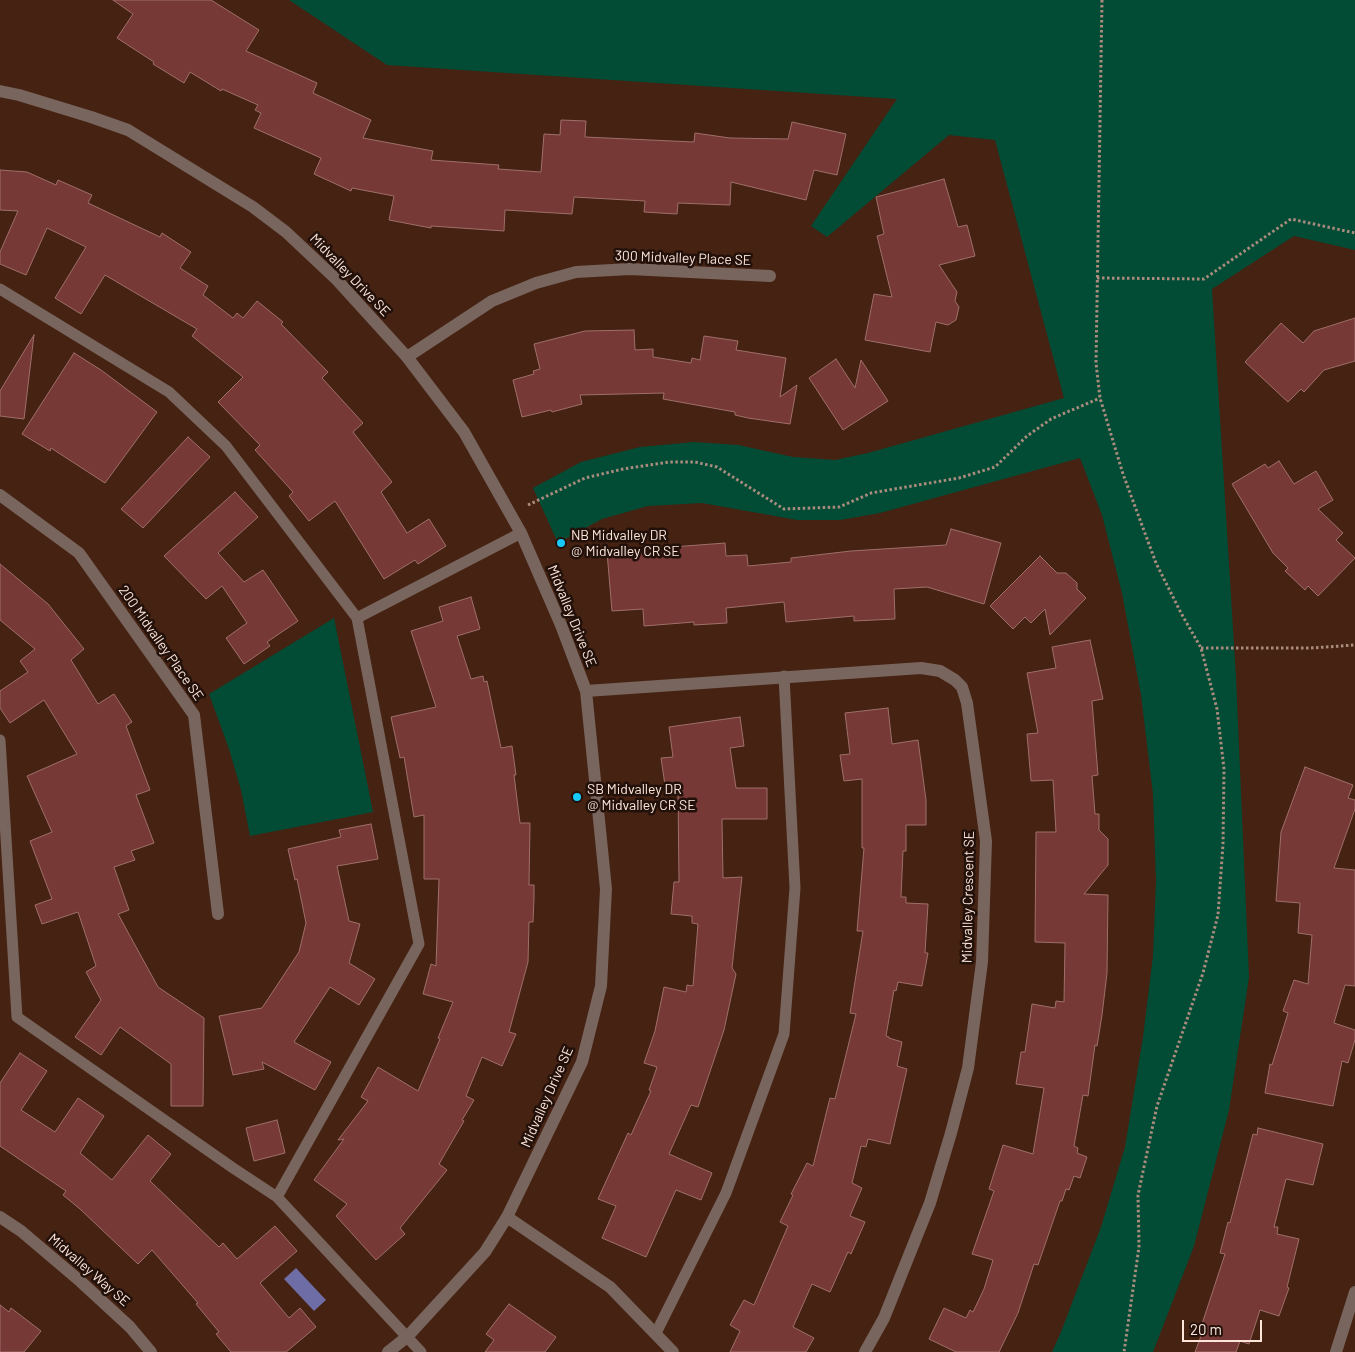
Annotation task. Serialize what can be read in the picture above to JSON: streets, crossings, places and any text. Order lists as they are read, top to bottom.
{
  "streets": {
    "street": [
      "300 Midvalley Place SE",
      "Midvalley Drive SE",
      "200 Midvalley Place SE",
      "Midvalley Crescent SE",
      "Midvalley Way SE"
    ]
  },
  "crossings": [
    ["300 Midvalley Place SE", "Midvalley Drive SE"],
    ["Midvalley Drive SE", "Midvalley Crescent SE"]
  ],
  "places": ["NB Midvalley DR @ Midvalley CR SE", "SB Midvalley DR @ Midvalley CR SE"],
  "scale_bar": "20 m"
}
